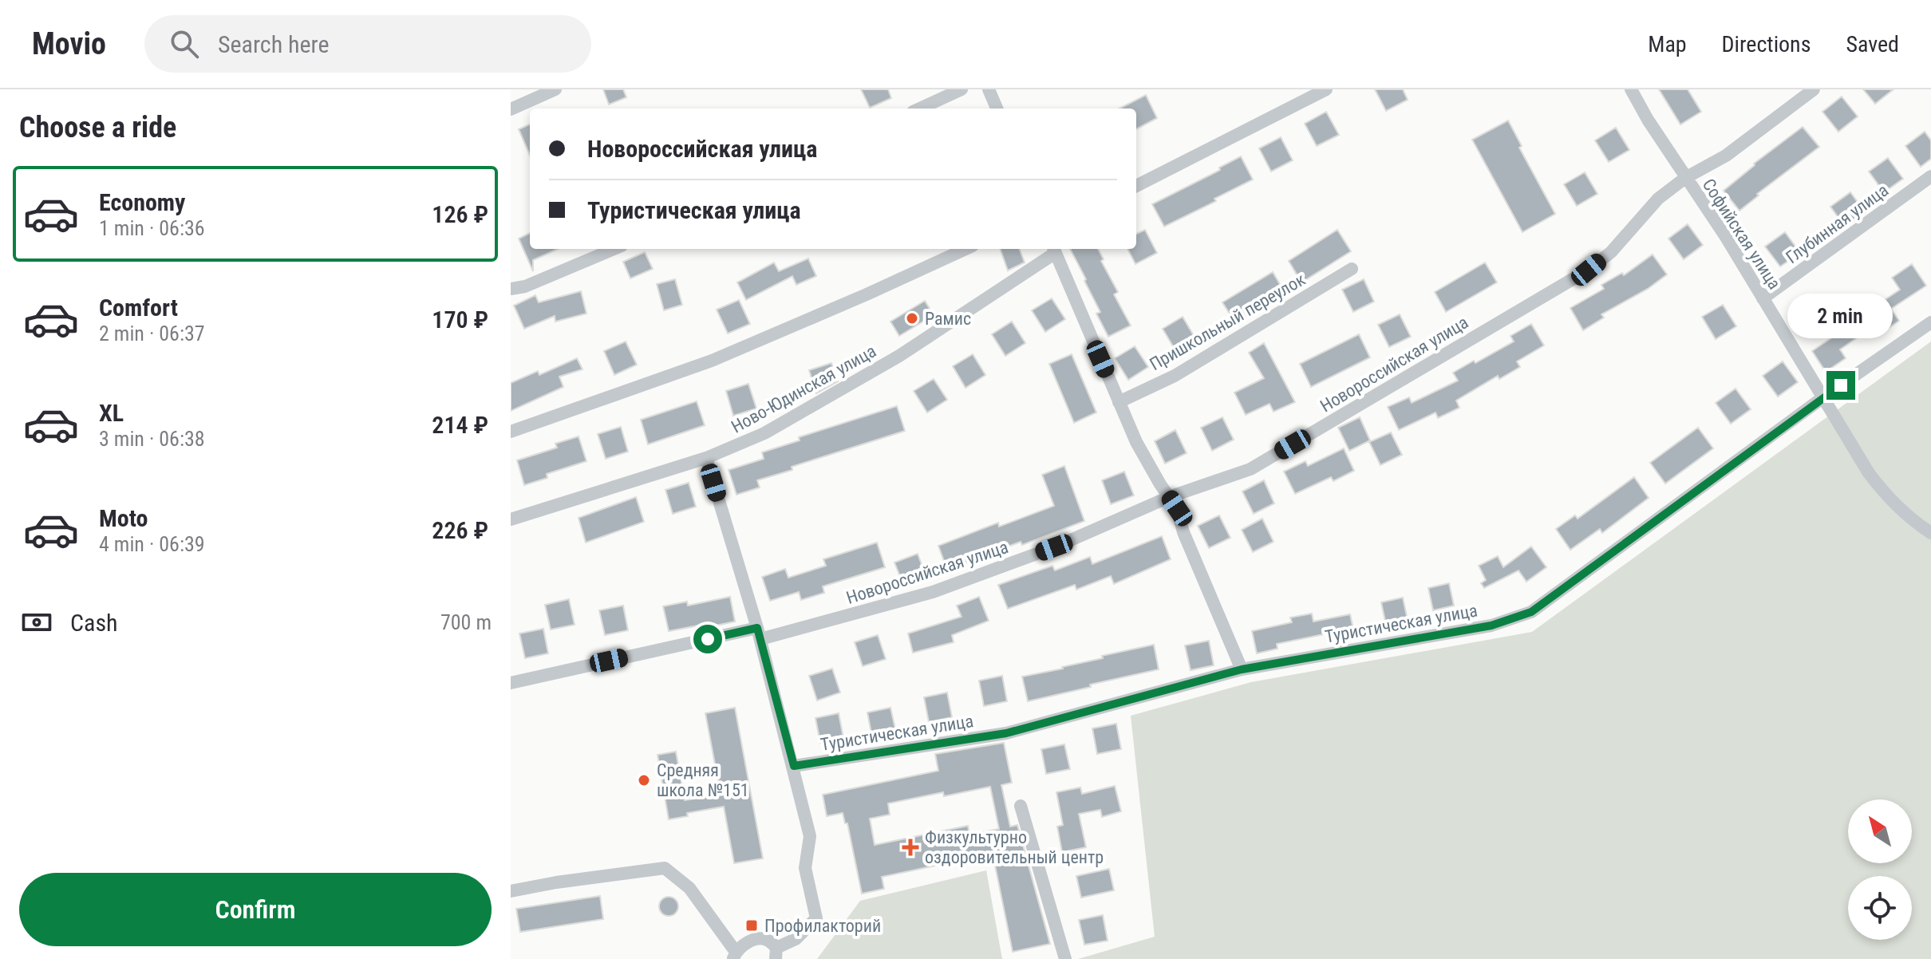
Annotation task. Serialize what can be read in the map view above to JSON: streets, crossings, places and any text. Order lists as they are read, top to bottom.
{
  "streets": {
    "street": [
      "Глубинная улица",
      "Софийская улица",
      "Пришкольный переулок",
      "Новороссийская улица",
      "Ново-Юдинская улица",
      "Туристическая улица"
    ]
  },
  "crossings": [
    ["Глубинная улица", "Софийская улица"],
    ["Софийская улица", "Новороссийская улица"],
    ["Софийская улица", "Туристическая улица"]
  ],
  "places": {
    "other": ["Рамис", "Средняя школа №151"],
    "health": ["Физкультурно оздоровительный центр"],
    "transit": ["Профилакторий"]
  },
  "north": "top left",
  "page": {
    "header": "Movio",
    "search": "Search here",
    "nav": ["Map", "Directions", "Saved"],
    "heading": "Choose a ride",
    "banner": ["Новороссийская улица", "Туристическая улица"],
    "list": [
      {
        "name": "Economy",
        "note": "1 min · 06:36",
        "value": "126 ₽"
      },
      {
        "name": "Comfort",
        "note": "2 min · 06:37",
        "value": "170 ₽"
      },
      {
        "name": "XL",
        "note": "3 min · 06:38",
        "value": "214 ₽"
      },
      {
        "name": "Moto",
        "note": "4 min · 06:39",
        "value": "226 ₽"
      }
    ],
    "bubble": "2 min",
    "pay": ["Cash", "700 m"],
    "buttons": "Confirm"
  }
}
